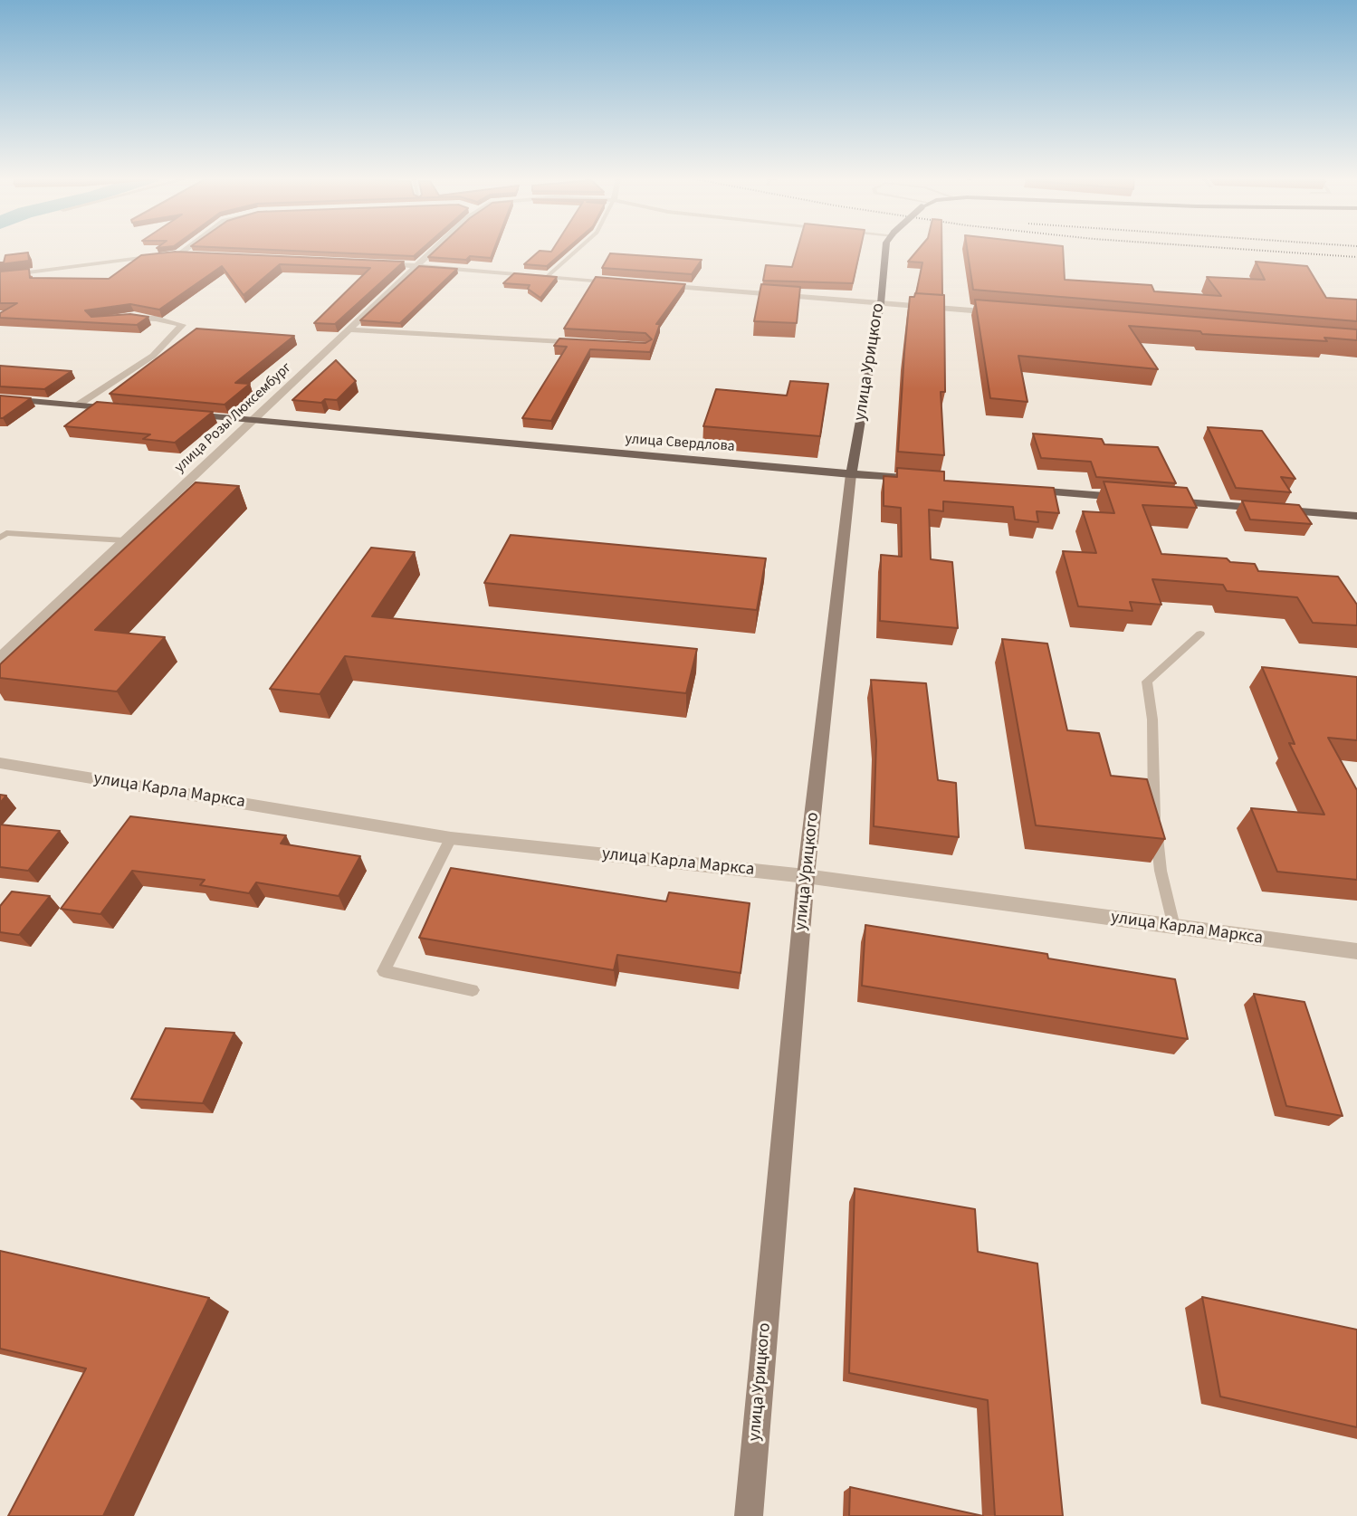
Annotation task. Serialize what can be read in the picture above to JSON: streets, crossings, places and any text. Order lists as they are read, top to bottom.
{
  "streets": {
    "main road": ["улица Урицкого", "улица Свердлова"],
    "street": ["улица Розы Люксембург", "улица Карла Маркса"]
  },
  "crossings": [
    ["улица Урицкого", "улица Свердлова"],
    ["улица Урицкого", "улица Карла Маркса"],
    ["улица Розы Люксембург", "улица Свердлова"]
  ]
}
